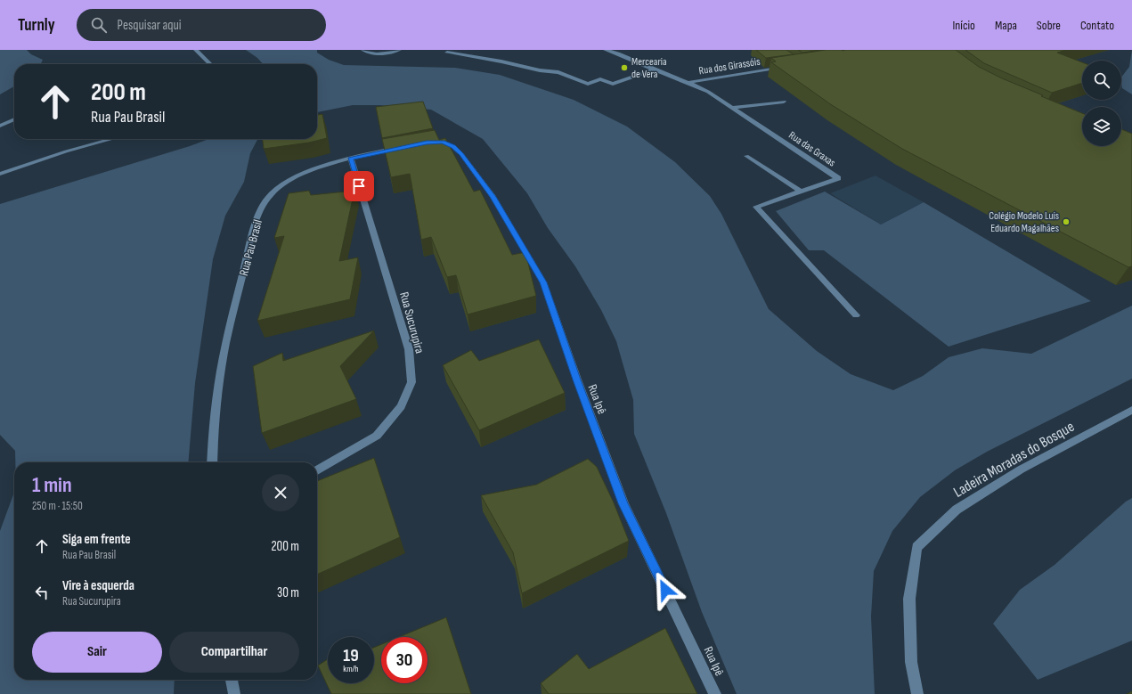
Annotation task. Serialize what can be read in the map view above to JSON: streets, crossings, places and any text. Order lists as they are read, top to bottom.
{
  "streets": {
    "street": [
      "Rua dos Girassóis",
      "Rua das Graxas",
      "Rua Pau Brasil",
      "Rua Sucurupira",
      "Rua Ipê",
      "Ladeira Moradas do Bosque"
    ]
  },
  "crossings": [
    ["Rua dos Girassóis", "Rua das Graxas"],
    ["Rua Pau Brasil", "Rua Sucurupira"]
  ],
  "places": ["Mercearia de Vera", "Colégio Modelo Luís Eduardo Magalhães"],
  "page": {
    "header": "Turnly",
    "search": "Pesquisar aqui",
    "nav": [
      "Início",
      "Mapa",
      "Sobre",
      "Contato"
    ],
    "turn": ["200 m", "Rua Pau Brasil"],
    "heading": ["1 min", "250 m · 15:50"],
    "list": [
      {
        "name": "Siga em frente",
        "note": "Rua Pau Brasil",
        "value": "200 m"
      },
      {
        "name": "Vire à esquerda",
        "note": "Rua Sucurupira",
        "value": "30 m"
      }
    ],
    "buttons": ["Sair", "Compartilhar"],
    "speed": "19 km/h",
    "limit": "30"
  }
}
